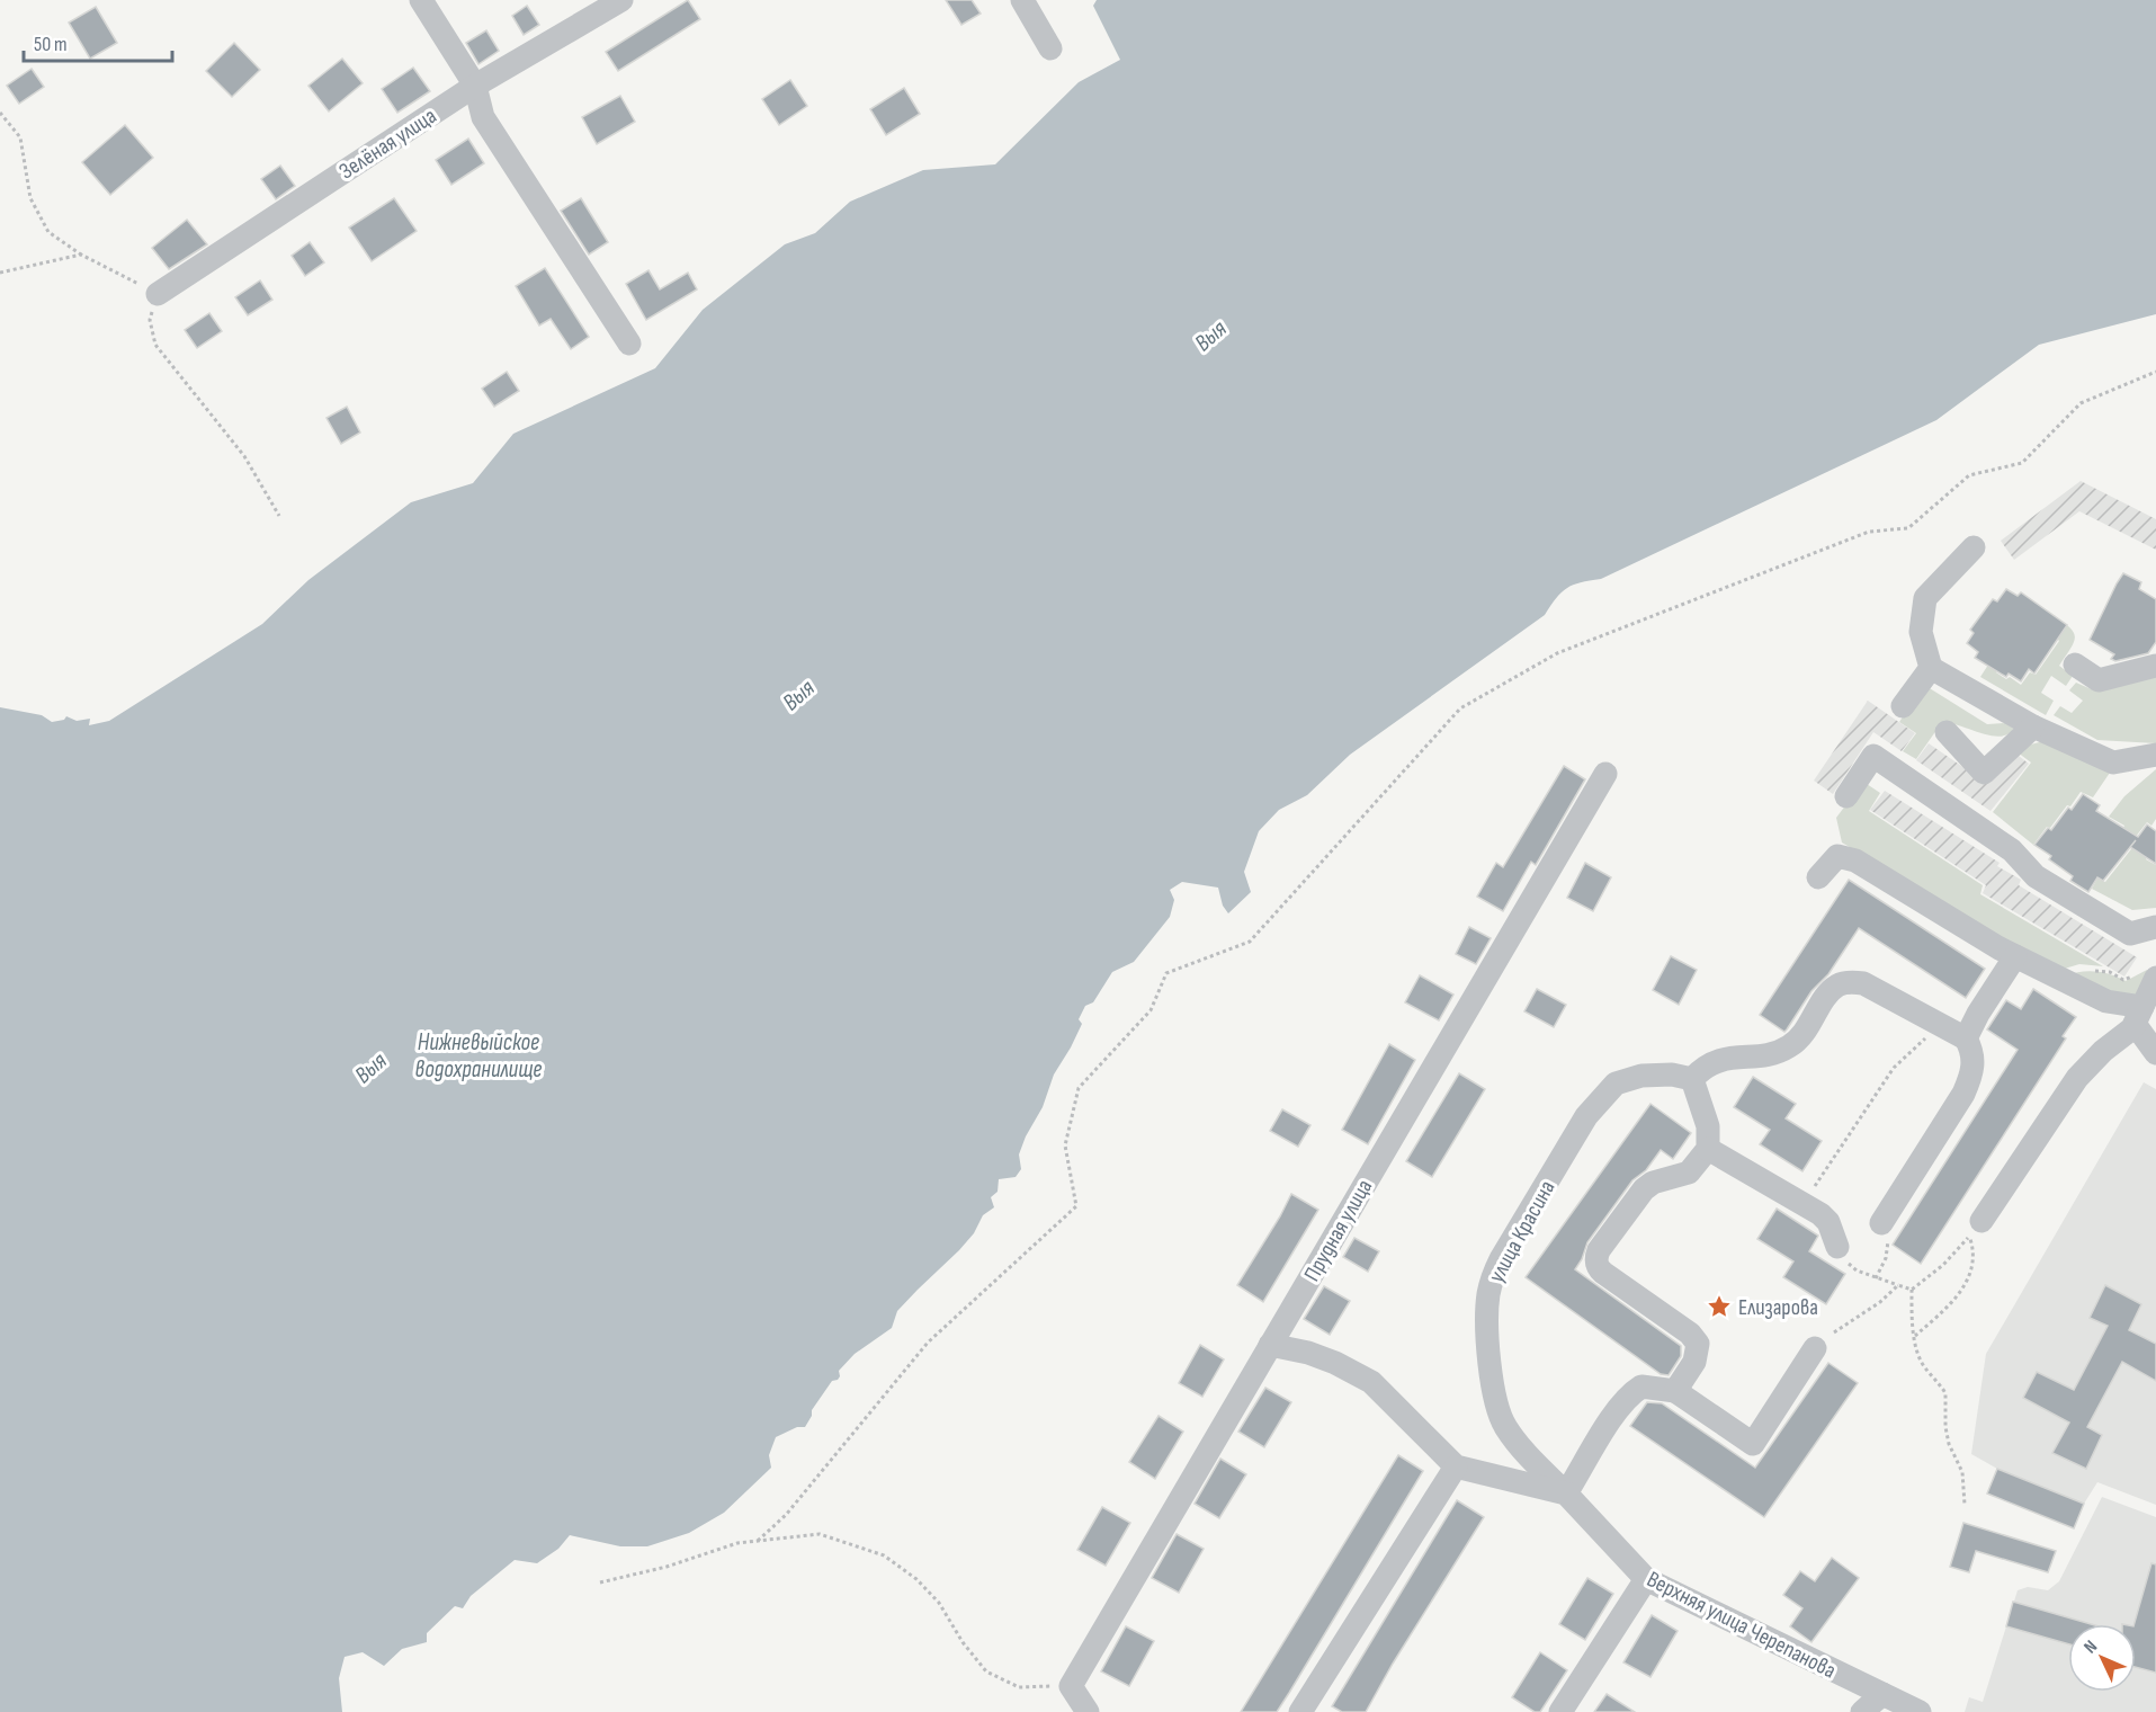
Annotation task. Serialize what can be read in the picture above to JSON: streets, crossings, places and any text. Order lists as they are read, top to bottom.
{
  "streets": {
    "street": [
      "Зелёная улица",
      "Прудная улица",
      "улица Красина",
      "Верхняя улица Черепанова"
    ]
  },
  "crossings": [
    ["улица Красина", "Верхняя улица Черепанова"]
  ],
  "water": ["Выя", "Нижневыйское водохранилище"],
  "places": {
    "place": ["Елизарова"]
  },
  "scale_bar": "50 m",
  "north": "top left"
}
